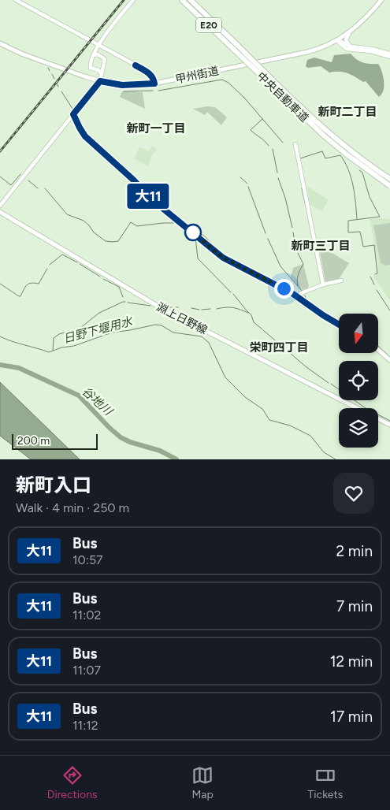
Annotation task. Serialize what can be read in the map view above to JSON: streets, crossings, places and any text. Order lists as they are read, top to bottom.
{
  "streets": {
    "highway": ["E20", "中央自動車道"],
    "main road": ["甲州街道", "淵上日野線"]
  },
  "districts": [
    "新町二丁目",
    "新町一丁目",
    "新町三丁目",
    "栄町四丁目"
  ],
  "water": ["日野下堰用水", "谷地川"],
  "lines": ["bus line 大11"],
  "scale_bar": "200 m",
  "north": "bottom",
  "page": {
    "on_map": "大11",
    "scale": "200 m",
    "heading": ["新町入口", "Walk · 4 min · 250 m"],
    "list": [
      {
        "mark": "大11",
        "name": "Bus",
        "note": "10:57",
        "value": "2 min"
      },
      {
        "mark": "大11",
        "name": "Bus",
        "note": "11:02",
        "value": "7 min"
      },
      {
        "mark": "大11",
        "name": "Bus",
        "note": "11:07",
        "value": "12 min"
      },
      {
        "mark": "大11",
        "name": "Bus",
        "note": "11:12",
        "value": "17 min"
      }
    ],
    "tabs": ["Directions", "Map", "Tickets"]
  }
}
